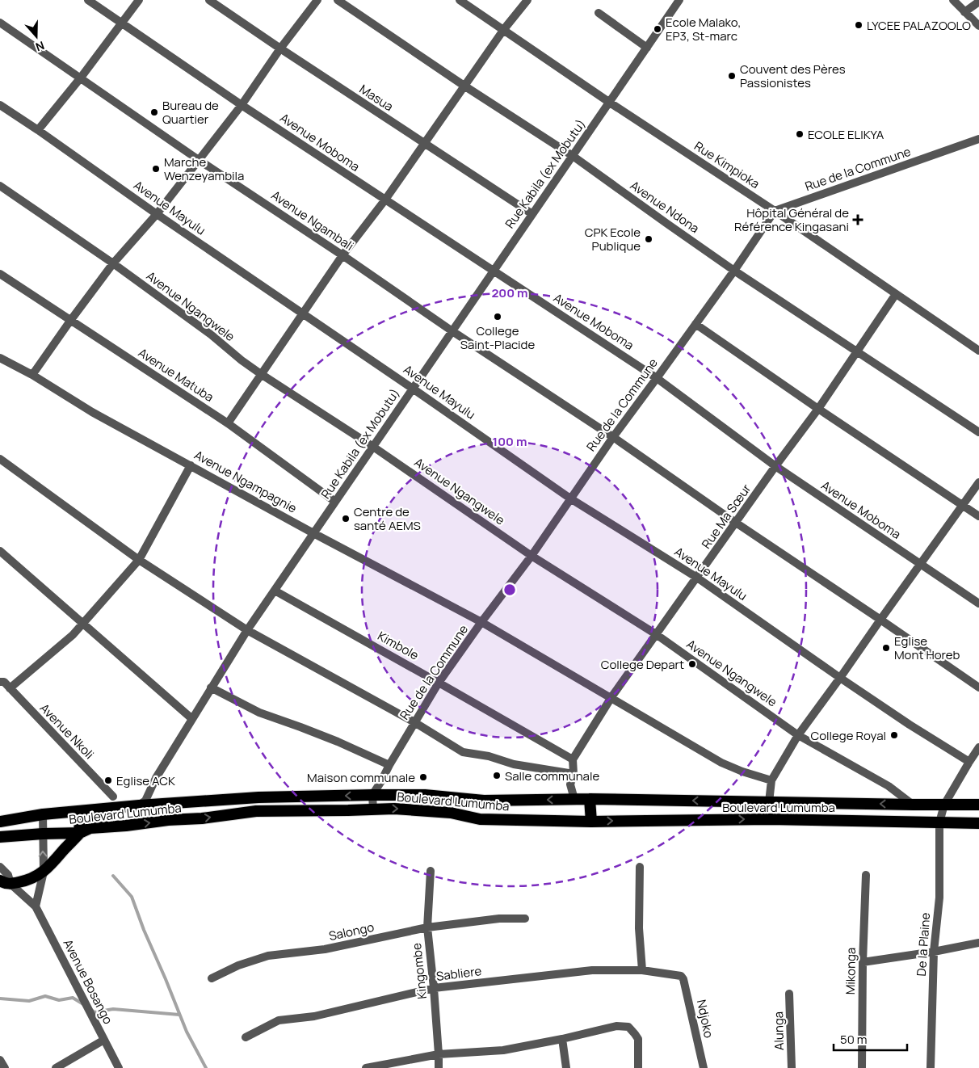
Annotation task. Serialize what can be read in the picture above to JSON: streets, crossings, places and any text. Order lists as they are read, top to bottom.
{
  "streets": {
    "highway": ["Boulevard Lumumba"],
    "street": [
      "Masua",
      "Avenue Moboma",
      "Rue Kimpioka",
      "Rue de la Commune",
      "Rue Kabila (ex Mobutu)",
      "Avenue Ndona",
      "Avenue Mayulu",
      "Avenue Ngambali",
      "Avenue Ngangwele",
      "Avenue Matuba",
      "Avenue Ngampagnie",
      "Rue Ma Sœur",
      "Kimbole",
      "Avenue Nkoli",
      "Salongo",
      "De la Plaine",
      "Kingombe",
      "Mikonga",
      "Sabliere",
      "Avenue Bosango",
      "Ndjoko",
      "Alunga"
    ]
  },
  "crossings": [
    ["Masua", "Rue Kabila (ex Mobutu)"],
    ["Avenue Moboma", "Rue de la Commune"],
    ["Avenue Moboma", "Rue Kabila (ex Mobutu)"],
    ["Avenue Moboma", "Rue Ma Sœur"],
    ["Rue Kimpioka", "Rue de la Commune"],
    ["Rue Kimpioka", "Rue Kabila (ex Mobutu)"],
    ["Rue Kimpioka", "Rue Ma Sœur"],
    ["Rue de la Commune", "Avenue Ndona"],
    ["Rue de la Commune", "Avenue Mayulu"],
    ["Rue de la Commune", "Avenue Ngambali"],
    ["Rue de la Commune", "Avenue Ngangwele"],
    ["Rue de la Commune", "Avenue Ngampagnie"],
    ["Rue de la Commune", "Kimbole"],
    ["Rue de la Commune", "Boulevard Lumumba"],
    ["Rue Kabila (ex Mobutu)", "Avenue Ndona"],
    ["Rue Kabila (ex Mobutu)", "Avenue Mayulu"],
    ["Rue Kabila (ex Mobutu)", "Avenue Ngambali"],
    ["Rue Kabila (ex Mobutu)", "Avenue Ngangwele"],
    ["Rue Kabila (ex Mobutu)", "Avenue Matuba"],
    ["Rue Kabila (ex Mobutu)", "Avenue Ngampagnie"],
    ["Rue Kabila (ex Mobutu)", "Kimbole"],
    ["Rue Kabila (ex Mobutu)", "Boulevard Lumumba"],
    ["Avenue Ndona", "Rue Ma Sœur"],
    ["Avenue Mayulu", "Rue Ma Sœur"],
    ["Avenue Mayulu", "De la Plaine"],
    ["Avenue Ngambali", "Rue Ma Sœur"],
    ["Avenue Ngangwele", "Rue Ma Sœur"],
    ["Avenue Ngangwele", "Boulevard Lumumba"],
    ["Avenue Ngampagnie", "Rue Ma Sœur"],
    ["Rue Ma Sœur", "Kimbole"],
    ["Boulevard Lumumba", "De la Plaine"],
    ["Salongo", "Kingombe"],
    ["Kingombe", "Sabliere"],
    ["Sabliere", "Ndjoko"]
  ],
  "places": {
    "other": [
      "LYCEE PALAZOOLO",
      "Ecole Malako, EP3, St-marc",
      "Couvent des Pères Passionistes",
      "Bureau de Quartier",
      "ECOLE ELIKYA",
      "Marche Wenzeyambila",
      "CPK Ecole Publique",
      "College Saint-Placide",
      "Centre de santé AEMS",
      "Eglise Mont Horeb",
      "College Depart",
      "College Royal",
      "Salle communale",
      "Maison communale",
      "Eglise ACK"
    ],
    "health": ["Hôpital Général de Référence Kingasani"]
  },
  "scale_bar": "50 m",
  "north": "bottom",
  "rings": ["200 m", "100 m"]
}
